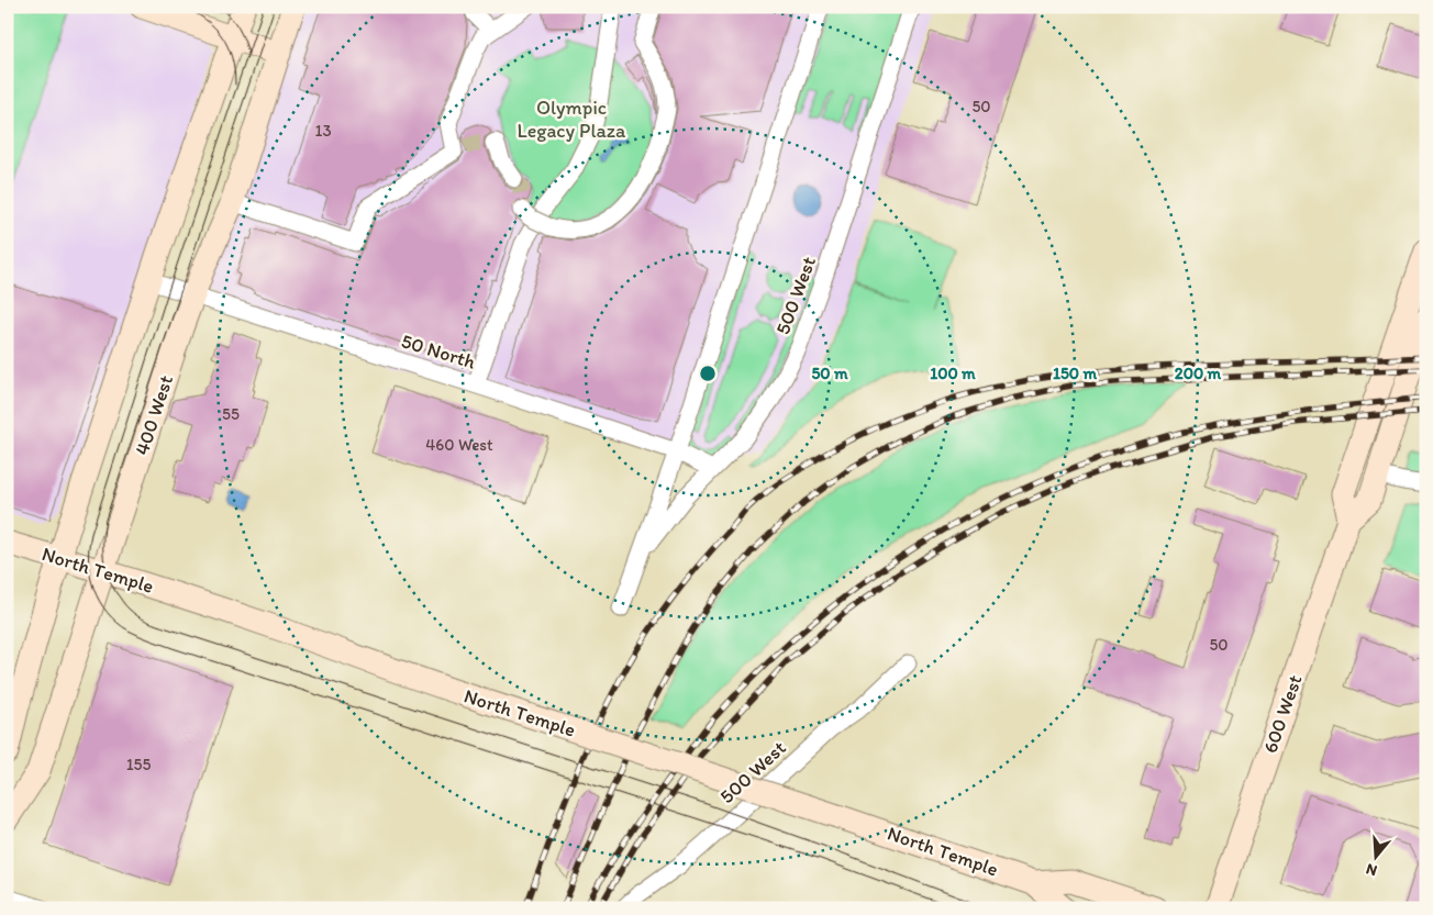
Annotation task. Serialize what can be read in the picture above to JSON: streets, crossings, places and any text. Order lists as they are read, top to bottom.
{
  "streets": {
    "street": [
      "500 West",
      "50 North",
      "400 West",
      "North Temple",
      "600 West"
    ]
  },
  "crossings": [
    ["500 West", "50 North"],
    ["50 North", "400 West"],
    ["400 West", "North Temple"]
  ],
  "parks": ["Olympic Legacy Plaza"],
  "house_numbers": [
    "50",
    "13",
    "55",
    "460 West",
    "50",
    "155"
  ],
  "north": "bottom",
  "rings": [
    "50 m",
    "100 m",
    "150 m",
    "200 m"
  ]
}
